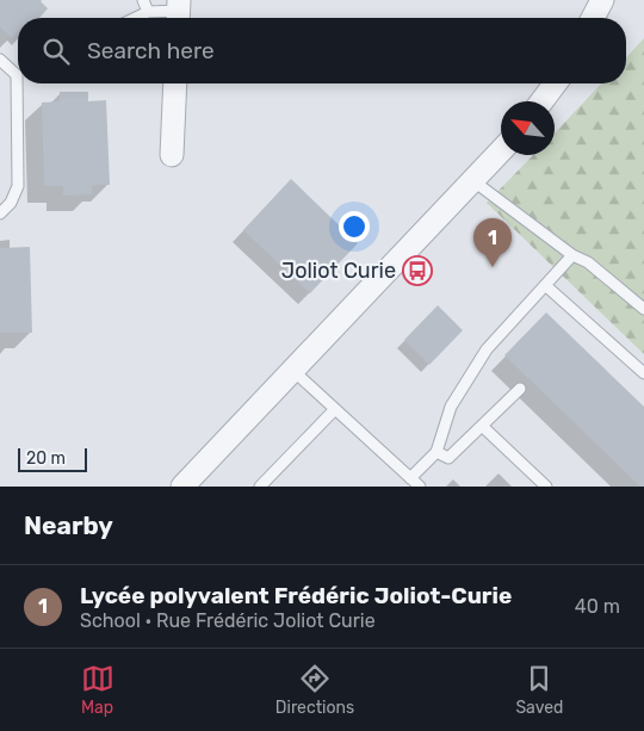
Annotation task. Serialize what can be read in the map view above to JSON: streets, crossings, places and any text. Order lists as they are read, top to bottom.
{
  "places": {
    "bus stop": ["Joliot Curie"]
  },
  "scale_bar": "20 m",
  "north": "top left",
  "page": {
    "search": "Search here",
    "pins": "1",
    "scale": "20 m",
    "heading": "Nearby",
    "list": [
      {
        "mark": "1",
        "name": "Lycée polyvalent Frédéric Joliot-Curie",
        "note": "School · Rue Frédéric Joliot Curie",
        "value": "40 m"
      }
    ],
    "nav": ["Map", "Directions", "Saved"]
  }
}
